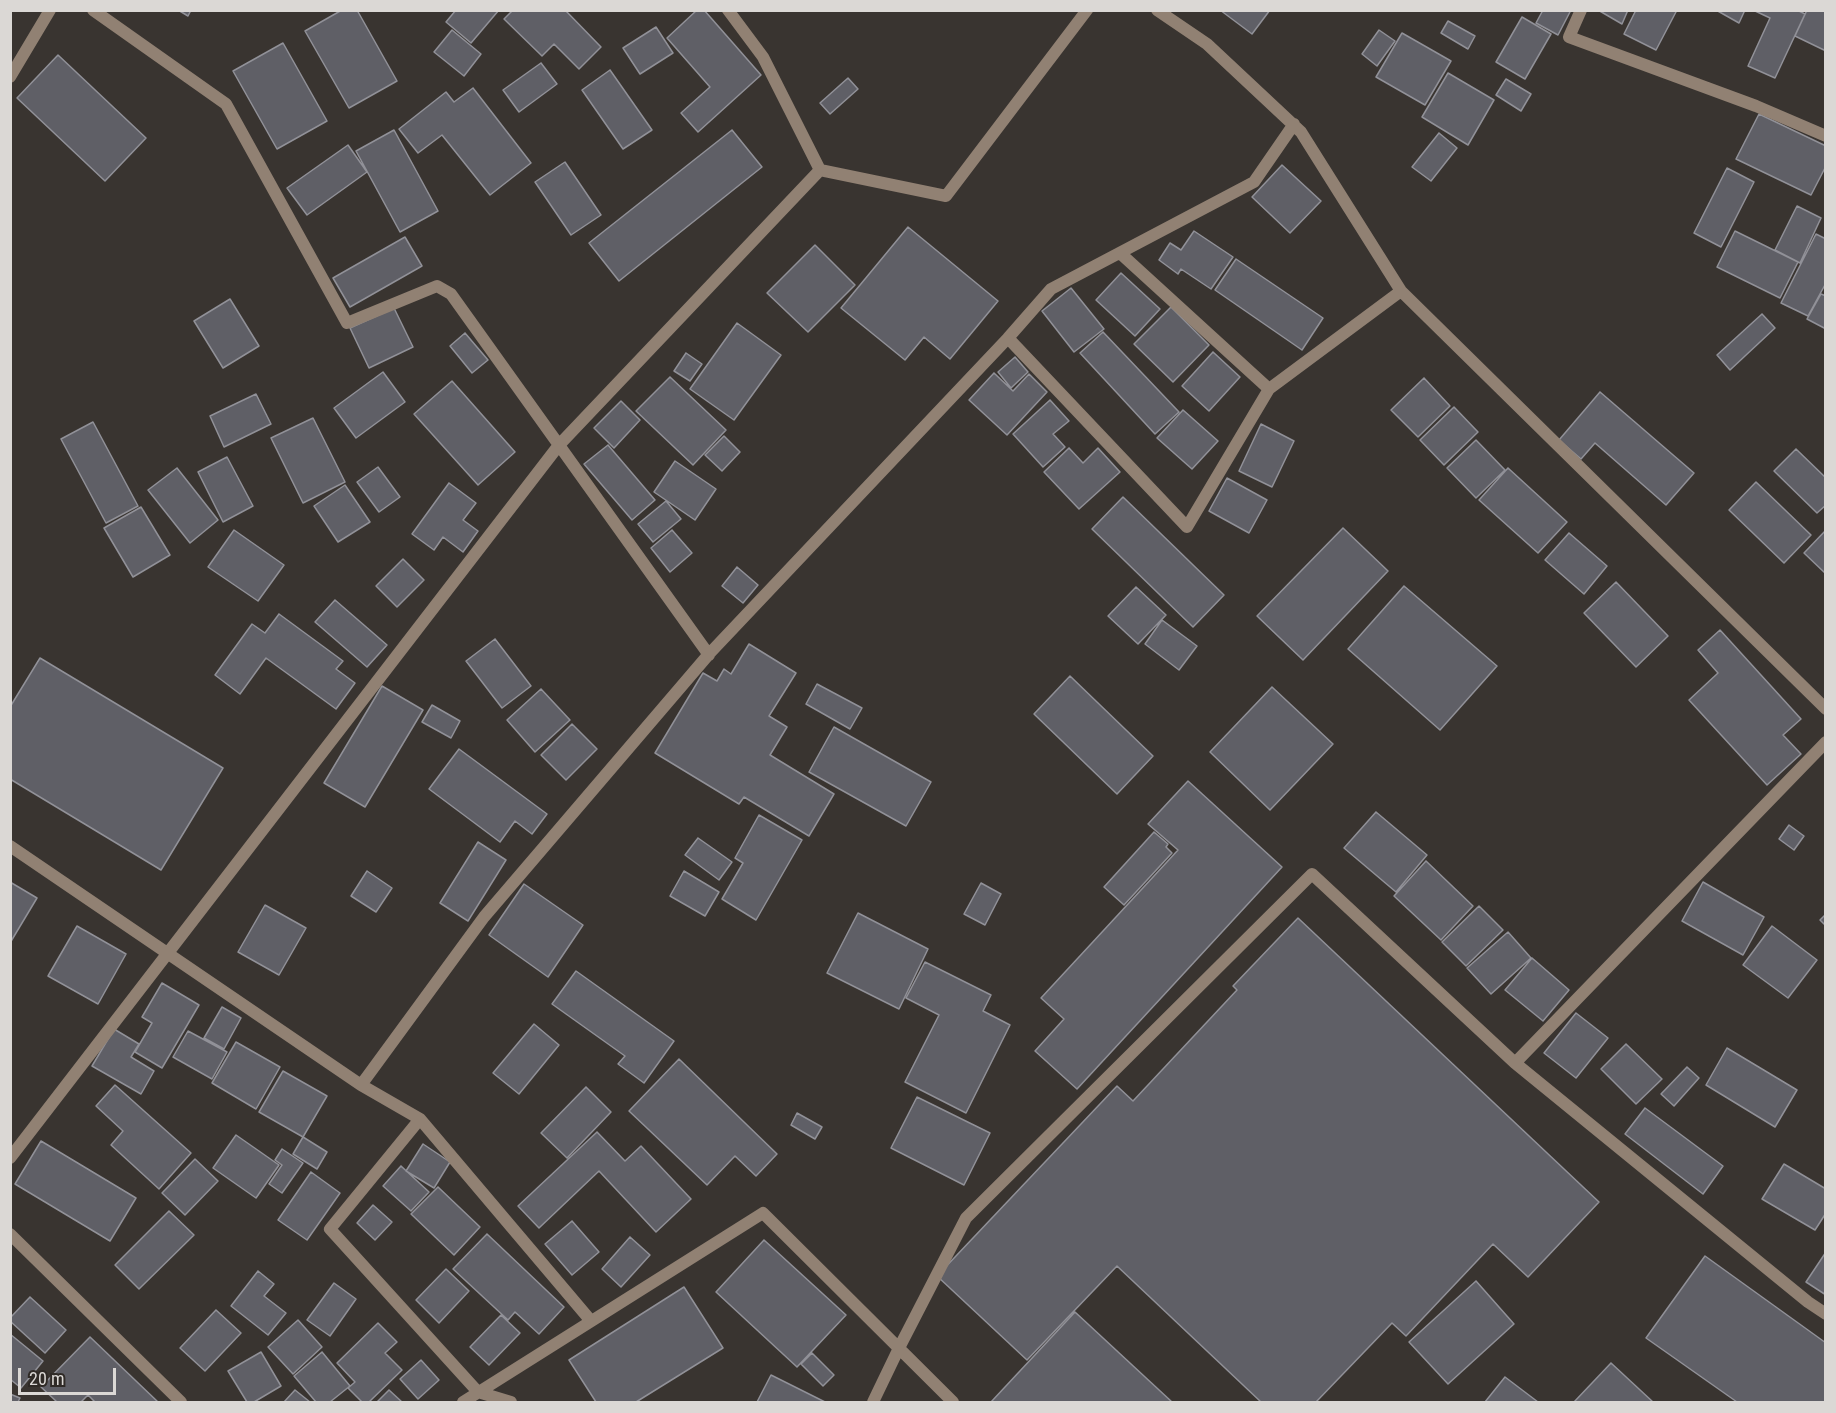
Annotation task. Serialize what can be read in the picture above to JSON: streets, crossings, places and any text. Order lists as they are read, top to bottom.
{
  "scale_bar": "20 m"
}
